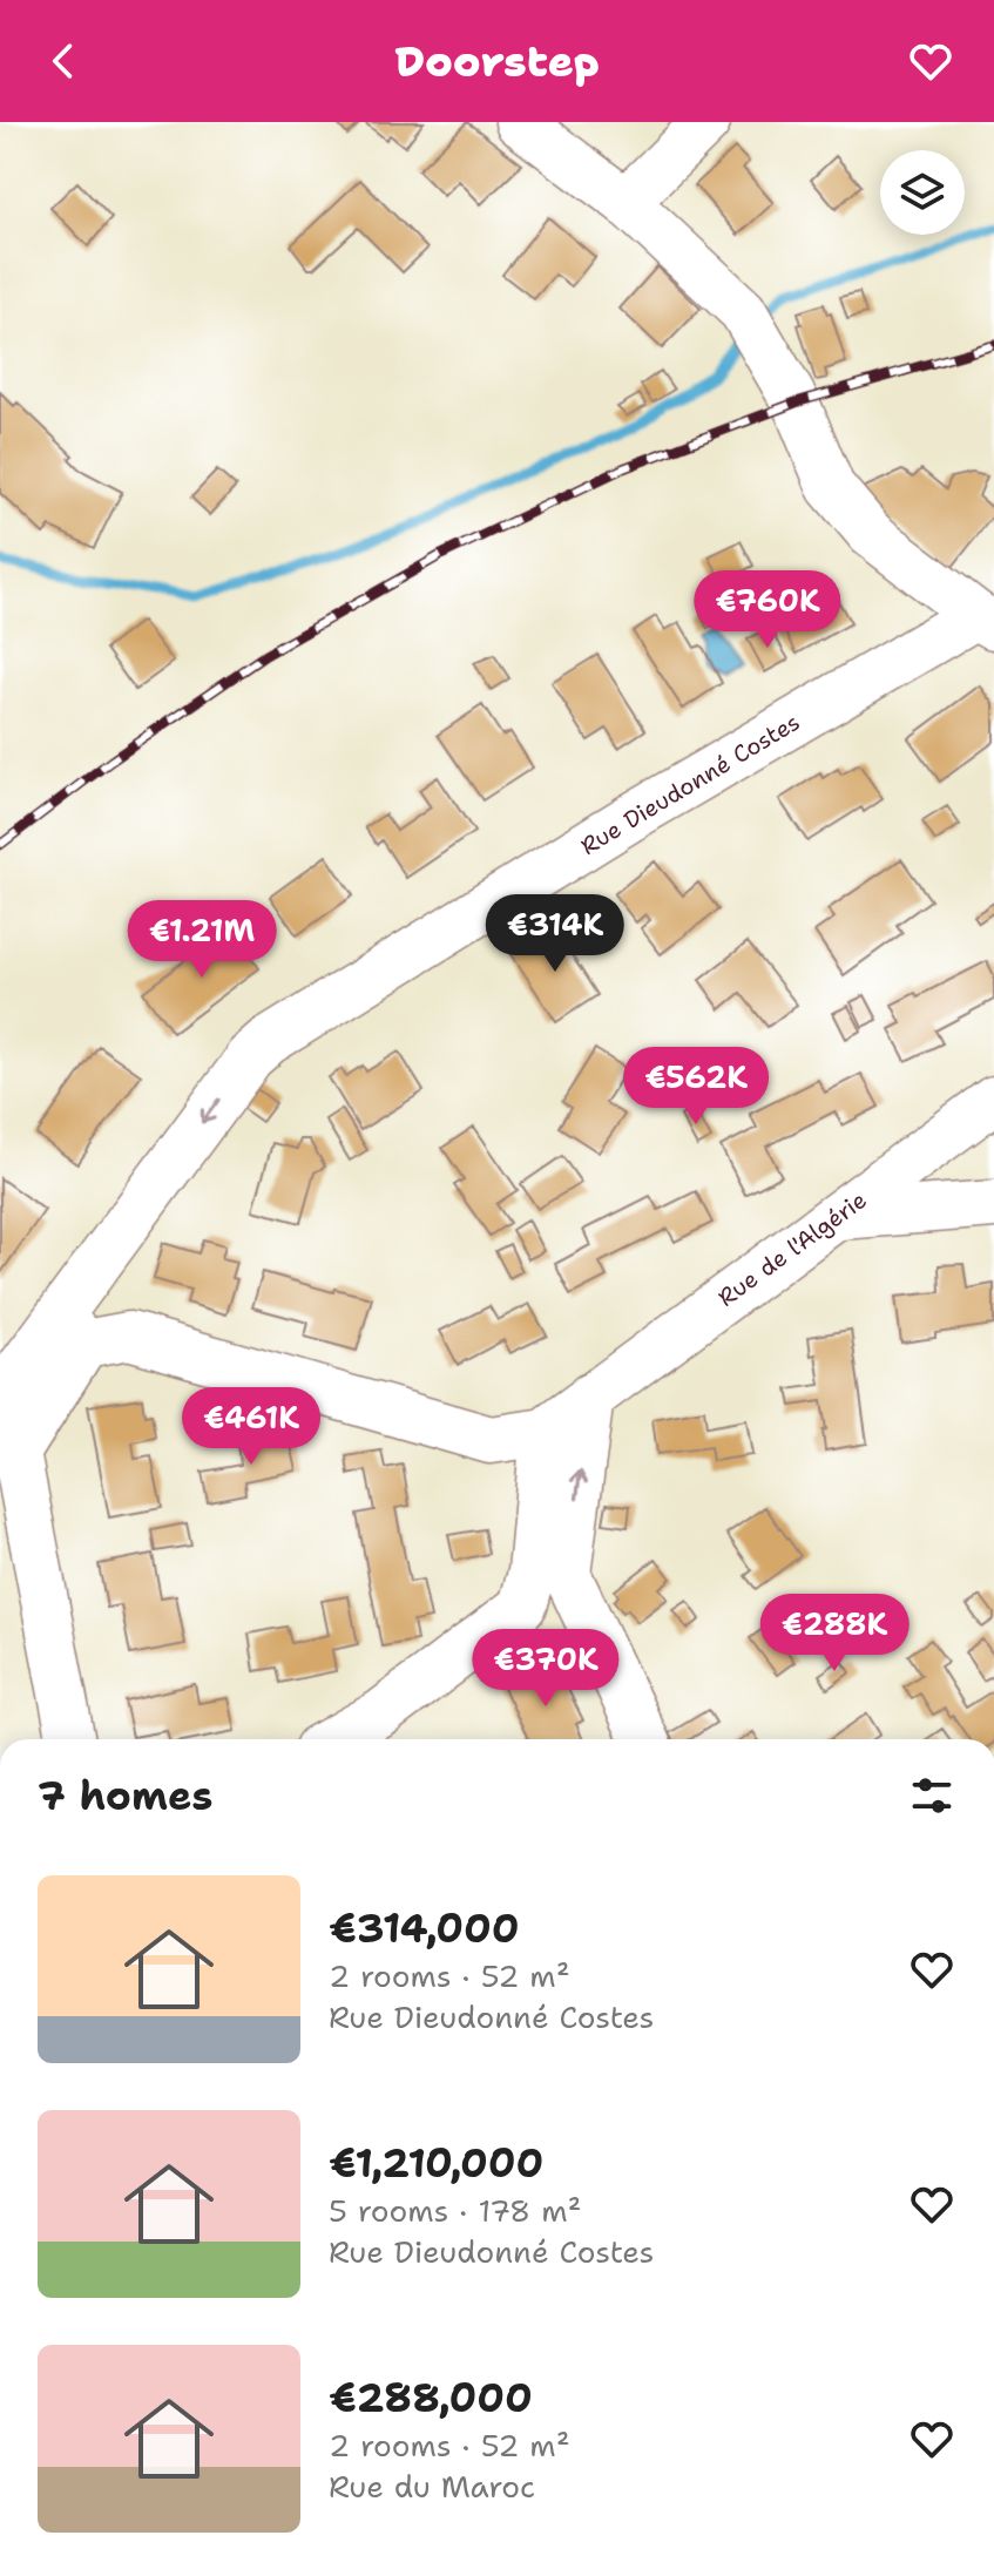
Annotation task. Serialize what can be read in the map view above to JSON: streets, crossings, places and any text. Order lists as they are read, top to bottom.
{
  "streets": {
    "street": ["Rue Dieudonné Costes", "Rue de l'Algérie"]
  },
  "one_way": ["Rue Dieudonné Costes"],
  "page": {
    "header": "Doorstep",
    "price": [
      "€760K",
      "€314K",
      "€1.21M",
      "€562K",
      "€461K",
      "€288K",
      "€370K"
    ],
    "heading": "7 homes",
    "list": [
      {
        "name": "€314,000",
        "note": "2 rooms · 52 m² · Rue Dieudonné Costes"
      },
      {
        "name": "€1,210,000",
        "note": "5 rooms · 178 m² · Rue Dieudonné Costes"
      },
      {
        "name": "€288,000",
        "note": "2 rooms · 52 m² · Rue du Maroc"
      }
    ]
  }
}
